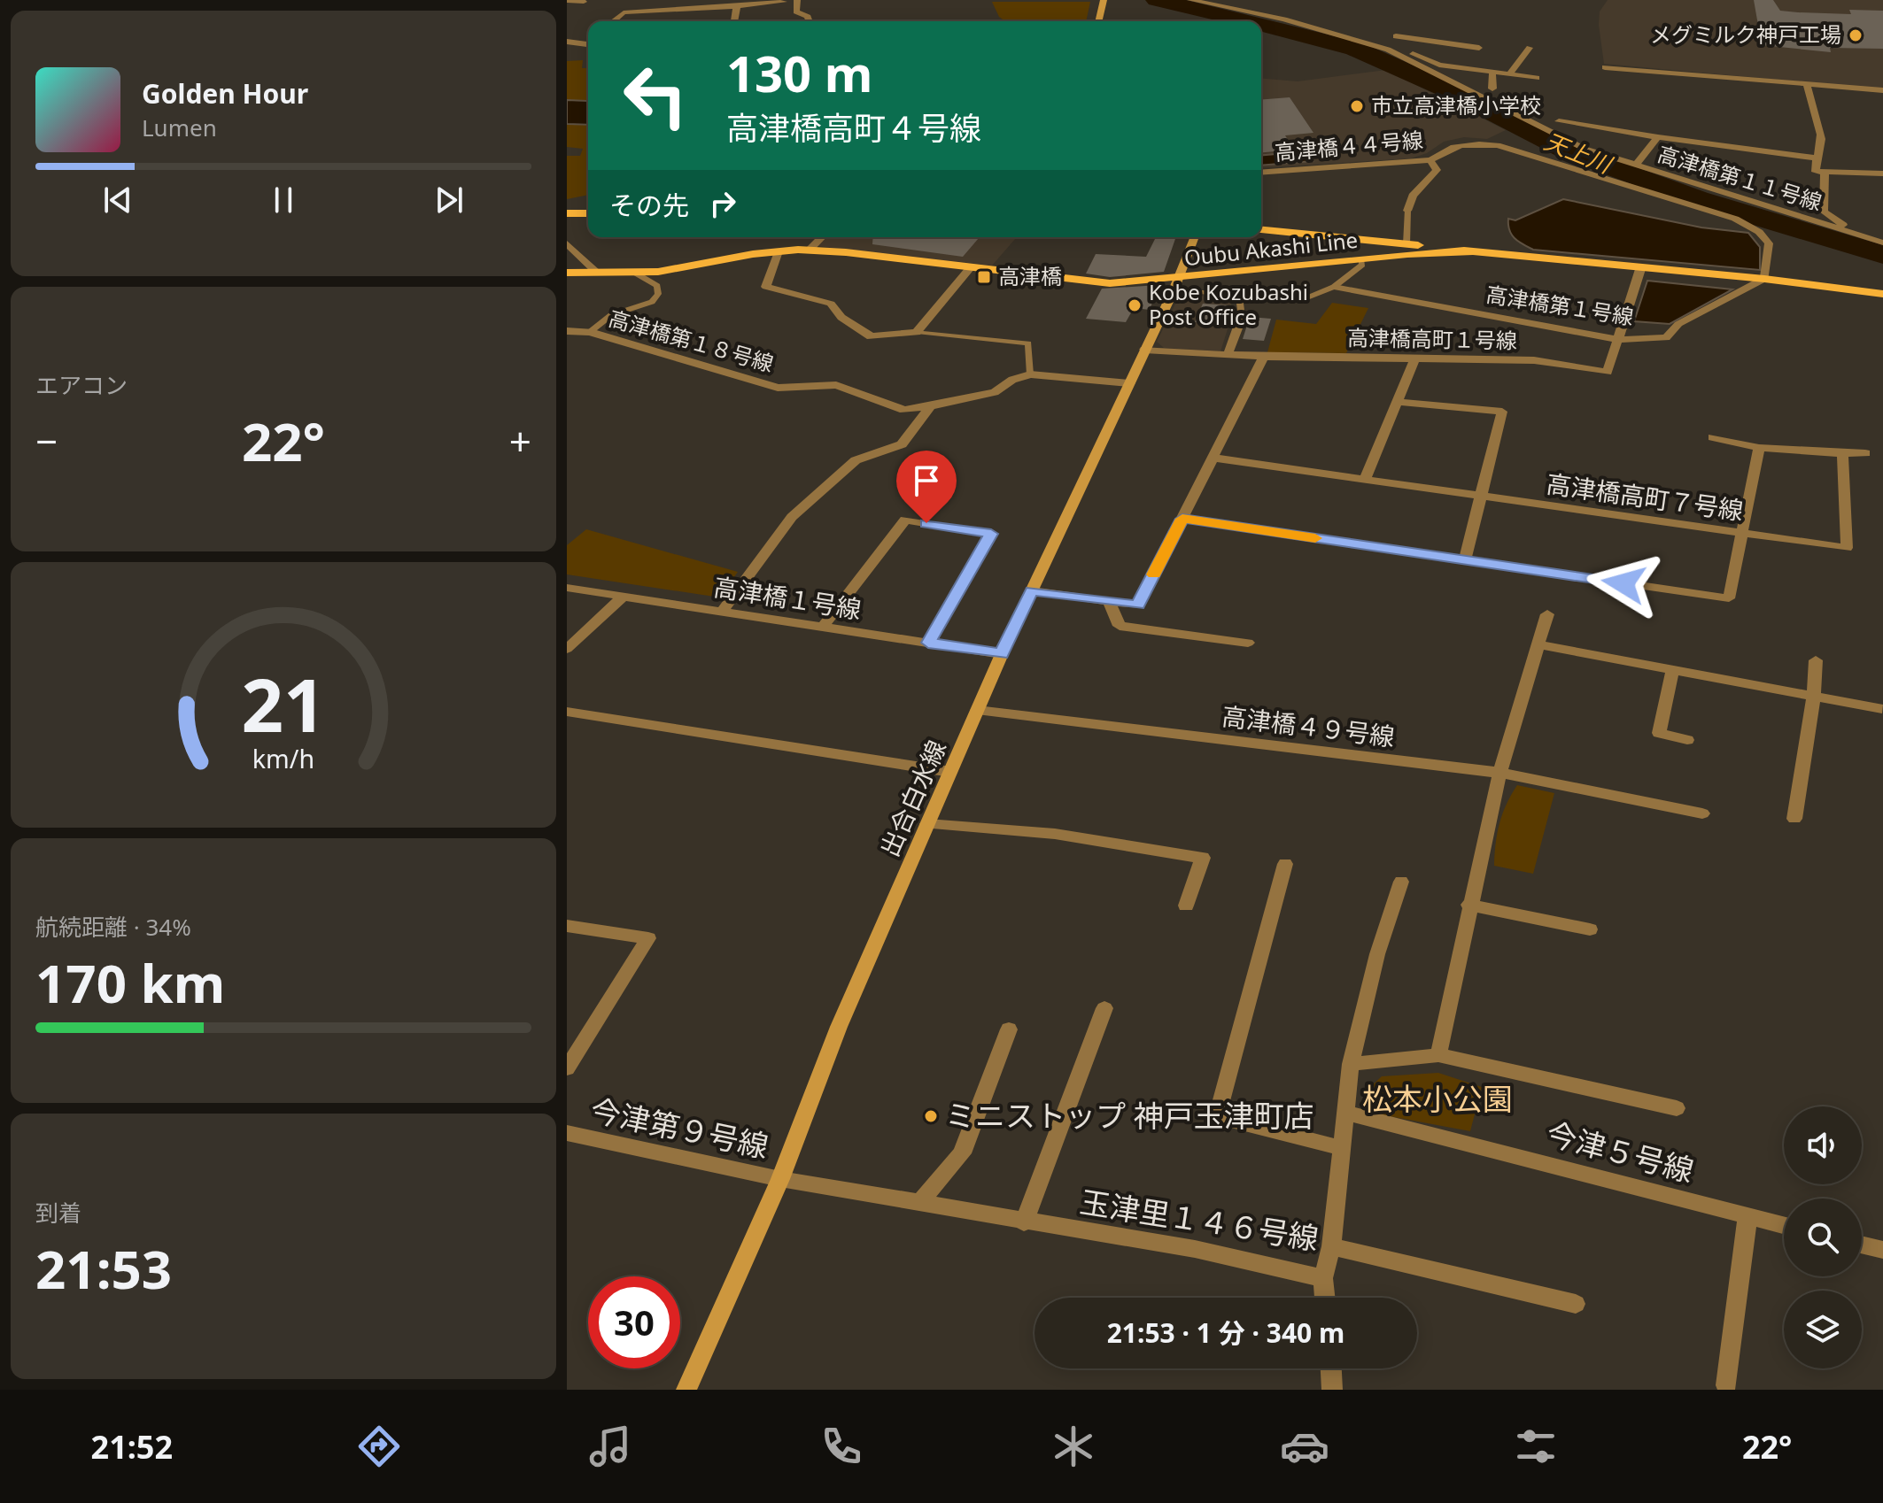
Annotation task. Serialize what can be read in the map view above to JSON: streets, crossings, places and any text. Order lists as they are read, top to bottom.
{
  "streets": {
    "main road": ["Oubu Akashi Line"],
    "street": [
      "高津橋４４号線",
      "高津橋第１１号線",
      "高津橋第１号線",
      "高津橋高町１号線",
      "高津橋第１８号線",
      "高津橋高町７号線",
      "高津橋１号線",
      "高津橋４９号線",
      "出合白水線",
      "今津第９号線",
      "今津５号線",
      "玉津里１４６号線"
    ]
  },
  "crossings": [
    ["高津橋４４号線", "Oubu Akashi Line"],
    ["高津橋４４号線", "高津橋第１号線"],
    ["Oubu Akashi Line", "高津橋第１号線"],
    ["Oubu Akashi Line", "高津橋高町１号線"],
    ["Oubu Akashi Line", "出合白水線"],
    ["高津橋第１号線", "高津橋高町１号線"],
    ["高津橋高町１号線", "出合白水線"],
    ["高津橋１号線", "出合白水線"],
    ["高津橋４９号線", "出合白水線"],
    ["出合白水線", "今津第９号線"],
    ["出合白水線", "玉津里１４６号線"],
    ["今津第９号線", "玉津里１４６号線"],
    ["今津５号線", "玉津里１４６号線"]
  ],
  "water": ["天上川"],
  "parks": ["松本小公園"],
  "places": {
    "other": [
      "メグミルク神戸工場",
      "市立高津橋小学校",
      "Kobe Kozubashi Post Office",
      "ミニストップ 神戸玉津町店"
    ],
    "transit": ["高津橋"]
  },
  "page": {
    "turn": ["130 m", "高津橋高町４号線"],
    "song": ["Golden Hour", "Lumen"],
    "then": "その先",
    "tile": [
      "エアコン",
      ["航続距離 · 34%", "170 km"],
      ["到着", "21:53"]
    ],
    "heat": ["−", "22°", "+"],
    "limit": "30",
    "trip": "21:53 · 1 分 · 340 m",
    "tabs": ["21:52", "22°"],
    "gauge": ["21", "km/h"]
  }
}
